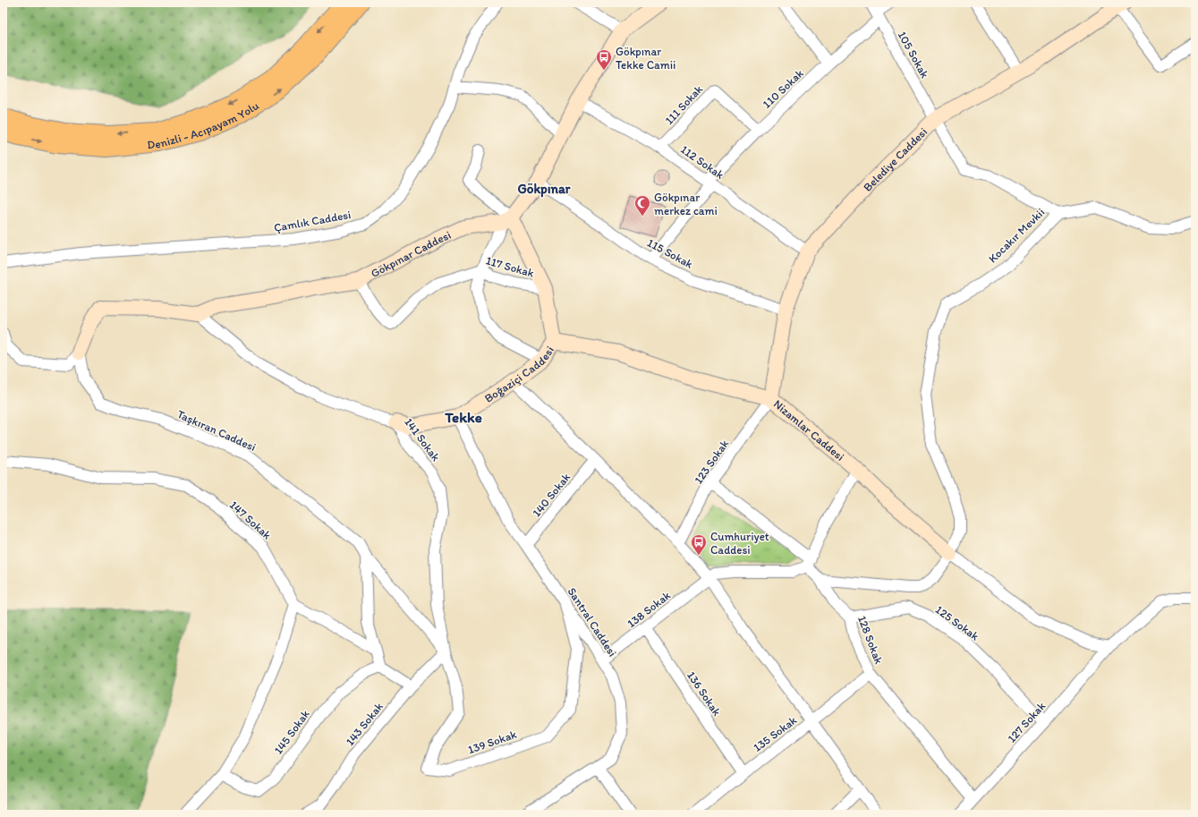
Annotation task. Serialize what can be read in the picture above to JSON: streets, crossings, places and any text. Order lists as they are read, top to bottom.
{
  "streets": {
    "main road": ["Denizli - Acıpayam Yolu"],
    "street": [
      "105 Sokak",
      "110 Sokak",
      "111 Sokak",
      "Belediye Caddesi",
      "112 Sokak",
      "Çamlık Caddesi",
      "Kocakır Mevkii",
      "Gökpınar Caddesi",
      "115 Sokak",
      "117 Sokak",
      "Boğaziçi Caddesi",
      "Taşkıran Caddesi",
      "Nizamlar Caddesi",
      "141 Sokak",
      "123 Sokak",
      "140 Sokak",
      "147 Sokak",
      "138 Sokak",
      "Santral Caddesi",
      "125 Sokak",
      "128 Sokak",
      "136 Sokak",
      "127 Sokak",
      "143 Sokak",
      "145 Sokak",
      "135 Sokak",
      "139 Sokak"
    ]
  },
  "crossings": [
    ["105 Sokak", "110 Sokak"],
    ["105 Sokak", "Belediye Caddesi"],
    ["105 Sokak", "Kocakır Mevkii"],
    ["110 Sokak", "111 Sokak"],
    ["110 Sokak", "112 Sokak"],
    ["110 Sokak", "115 Sokak"],
    ["111 Sokak", "112 Sokak"],
    ["Belediye Caddesi", "112 Sokak"],
    ["Belediye Caddesi", "115 Sokak"],
    ["Belediye Caddesi", "Nizamlar Caddesi"],
    ["Belediye Caddesi", "123 Sokak"],
    ["Kocakır Mevkii", "Nizamlar Caddesi"],
    ["Kocakır Mevkii", "128 Sokak"],
    ["Gökpınar Caddesi", "117 Sokak"],
    ["Gökpınar Caddesi", "Boğaziçi Caddesi"],
    ["Gökpınar Caddesi", "Taşkıran Caddesi"],
    ["Gökpınar Caddesi", "141 Sokak"],
    ["117 Sokak", "Boğaziçi Caddesi"],
    ["Boğaziçi Caddesi", "Nizamlar Caddesi"],
    ["Boğaziçi Caddesi", "141 Sokak"],
    ["Boğaziçi Caddesi", "Santral Caddesi"],
    ["Taşkıran Caddesi", "141 Sokak"],
    ["Taşkıran Caddesi", "143 Sokak"],
    ["Taşkıran Caddesi", "139 Sokak"],
    ["Nizamlar Caddesi", "123 Sokak"],
    ["141 Sokak", "143 Sokak"],
    ["141 Sokak", "139 Sokak"],
    ["123 Sokak", "128 Sokak"],
    ["140 Sokak", "Santral Caddesi"],
    ["138 Sokak", "Santral Caddesi"],
    ["138 Sokak", "136 Sokak"],
    ["Santral Caddesi", "139 Sokak"],
    ["125 Sokak", "128 Sokak"],
    ["125 Sokak", "127 Sokak"],
    ["128 Sokak", "127 Sokak"],
    ["128 Sokak", "135 Sokak"],
    ["136 Sokak", "135 Sokak"],
    ["143 Sokak", "139 Sokak"]
  ],
  "districts": ["Gökpınar", "Tekke"],
  "places": {
    "bus stop": ["Gökpınar Tekke Camii", "Cumhuriyet Caddesi"],
    "mosque": ["Gökpınar merkez cami"]
  }
}
